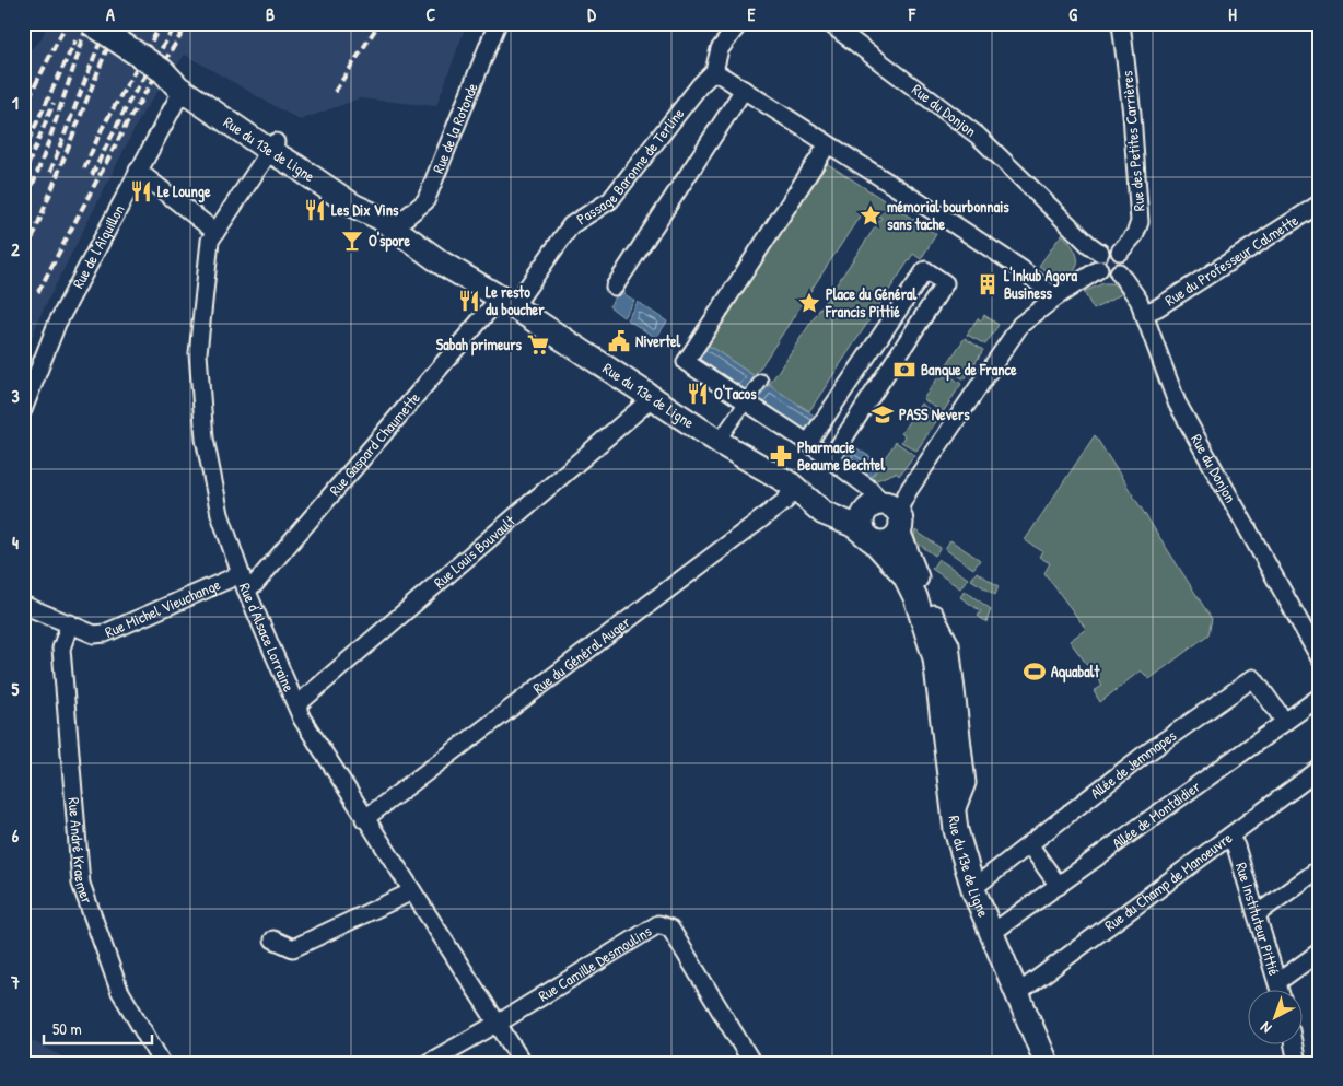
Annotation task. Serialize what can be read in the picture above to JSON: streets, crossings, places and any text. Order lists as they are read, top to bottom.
{
  "streets": {
    "main road": ["Rue du 13e de Ligne"],
    "street": [
      "Rue du Donjon",
      "Rue de la Rotonde",
      "Rue des Petites Carrières",
      "Passage Baronne de Terline",
      "Rue de l'Aiguillon",
      "Rue du Professeur Calmette",
      "Rue Gaspard Chaumette",
      "Rue Louis Bouvault",
      "Rue Michel Vieuchange",
      "Rue d'Alsace Lorraine",
      "Rue du Général Auger",
      "Allée de Jemmapes",
      "Allée de Montdidier",
      "Rue André Kraemer",
      "Rue du Champ de Manoeuvre",
      "Rue Instituteur Pittié",
      "Rue Camille Desmoulins"
    ]
  },
  "crossings": [
    ["Rue du Donjon", "Rue des Petites Carrières"],
    ["Rue du Donjon", "Rue du Professeur Calmette"],
    ["Rue de la Rotonde", "Rue du 13e de Ligne"],
    ["Rue du 13e de Ligne", "Passage Baronne de Terline"],
    ["Rue du 13e de Ligne", "Rue de l'Aiguillon"],
    ["Rue du 13e de Ligne", "Rue Gaspard Chaumette"],
    ["Rue du 13e de Ligne", "Rue Louis Bouvault"],
    ["Rue du 13e de Ligne", "Rue d'Alsace Lorraine"],
    ["Rue du 13e de Ligne", "Rue du Général Auger"],
    ["Rue du 13e de Ligne", "Allée de Jemmapes"],
    ["Rue du 13e de Ligne", "Allée de Montdidier"],
    ["Rue du 13e de Ligne", "Rue du Champ de Manoeuvre"],
    ["Passage Baronne de Terline", "Rue Gaspard Chaumette"],
    ["Rue Gaspard Chaumette", "Rue Michel Vieuchange"],
    ["Rue Gaspard Chaumette", "Rue d'Alsace Lorraine"],
    ["Rue Louis Bouvault", "Rue d'Alsace Lorraine"],
    ["Rue Michel Vieuchange", "Rue d'Alsace Lorraine"],
    ["Rue Michel Vieuchange", "Rue André Kraemer"],
    ["Rue d'Alsace Lorraine", "Rue du Général Auger"],
    ["Rue d'Alsace Lorraine", "Rue Camille Desmoulins"],
    ["Allée de Jemmapes", "Allée de Montdidier"],
    ["Rue du Champ de Manoeuvre", "Rue Instituteur Pittié"]
  ],
  "places": {
    "restaurant": [
      "Le Lounge",
      "Les Dix Vins",
      "Le resto du boucher",
      "O'Tacos"
    ],
    "place": ["mémorial bourbonnais sans tache", "Place du Général Francis Pittié"],
    "bar": ["O'spore"],
    "building": ["L'Inkub Agora Business"],
    "public building": ["Nivertel"],
    "supermarket": ["Sabah primeurs"],
    "bank": ["Banque de France"],
    "school or university": ["PASS Nevers"],
    "pharmacy": ["Pharmacie Beaume Bechtel"],
    "sports": ["Aquabalt"]
  },
  "scale_bar": "50 m",
  "north": "bottom left",
  "grid": {
    "columns": [
      "A",
      "B",
      "C",
      "D",
      "E",
      "F",
      "G",
      "H"
    ],
    "rows": [
      "1",
      "2",
      "3",
      "4",
      "5",
      "6",
      "7"
    ]
  }
}
